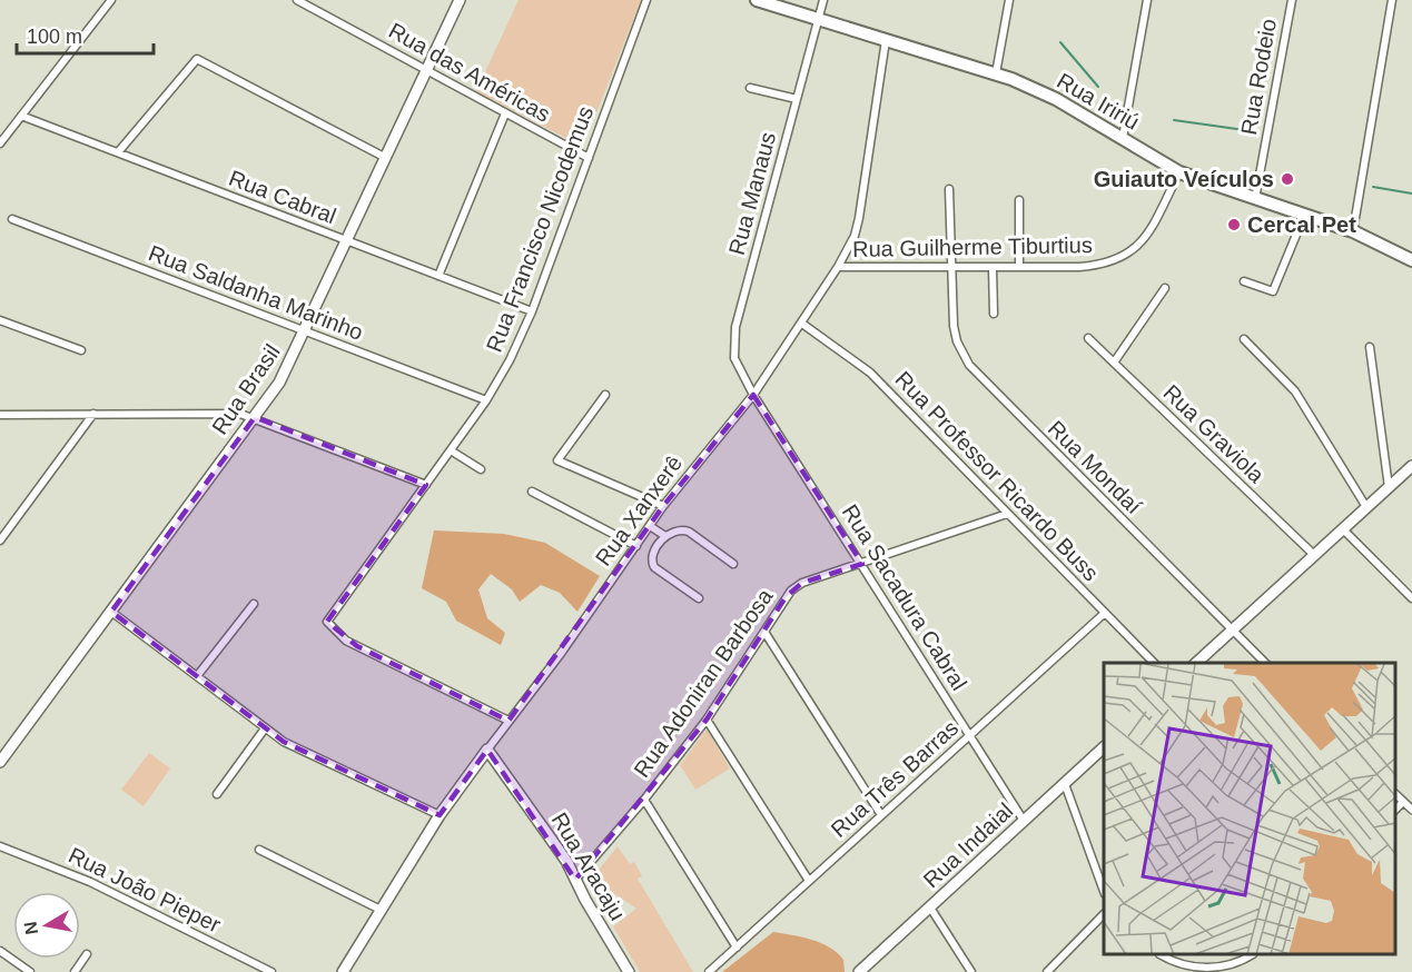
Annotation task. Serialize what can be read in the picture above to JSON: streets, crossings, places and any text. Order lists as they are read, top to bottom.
{
  "streets": {
    "main road": ["Rua Iririú"],
    "street": [
      "Rua das Américas",
      "Rua Rodeio",
      "Rua Manaus",
      "Rua Cabral",
      "Rua Francisco Nicodemus",
      "Rua Guilherme Tiburtius",
      "Rua Saldanha Marinho",
      "Rua Brasil",
      "Rua Graviola",
      "Rua Mondaí",
      "Rua Professor Ricardo Buss",
      "Rua Xanxerê",
      "Rua Sacadura Cabral",
      "Rua Adoniran Barbosa",
      "Rua Três Barras",
      "Rua Indaial",
      "Rua Aracaju",
      "Rua João Pieper"
    ]
  },
  "crossings": [
    ["Rua das Américas", "Rua Francisco Nicodemus"],
    ["Rua das Américas", "Rua Brasil"],
    ["Rua Rodeio", "Rua Iririú"],
    ["Rua Iririú", "Rua Manaus"],
    ["Rua Iririú", "Rua Guilherme Tiburtius"],
    ["Rua Iririú", "Rua Xanxerê"],
    ["Rua Manaus", "Rua Xanxerê"],
    ["Rua Manaus", "Rua Sacadura Cabral"],
    ["Rua Cabral", "Rua Francisco Nicodemus"],
    ["Rua Cabral", "Rua Brasil"],
    ["Rua Francisco Nicodemus", "Rua Saldanha Marinho"],
    ["Rua Francisco Nicodemus", "Rua Xanxerê"],
    ["Rua Guilherme Tiburtius", "Rua Mondaí"],
    ["Rua Guilherme Tiburtius", "Rua Xanxerê"],
    ["Rua Saldanha Marinho", "Rua Brasil"],
    ["Rua Professor Ricardo Buss", "Rua Xanxerê"],
    ["Rua Professor Ricardo Buss", "Rua Adoniran Barbosa"],
    ["Rua Professor Ricardo Buss", "Rua Três Barras"],
    ["Rua Xanxerê", "Rua Sacadura Cabral"],
    ["Rua Xanxerê", "Rua Aracaju"],
    ["Rua Sacadura Cabral", "Rua Adoniran Barbosa"],
    ["Rua Sacadura Cabral", "Rua Três Barras"],
    ["Rua Sacadura Cabral", "Rua Indaial"],
    ["Rua Adoniran Barbosa", "Rua Aracaju"]
  ],
  "places": ["Guiauto Veículos", "Cercal Pet"],
  "scale_bar": "100 m",
  "north": "left"
}
